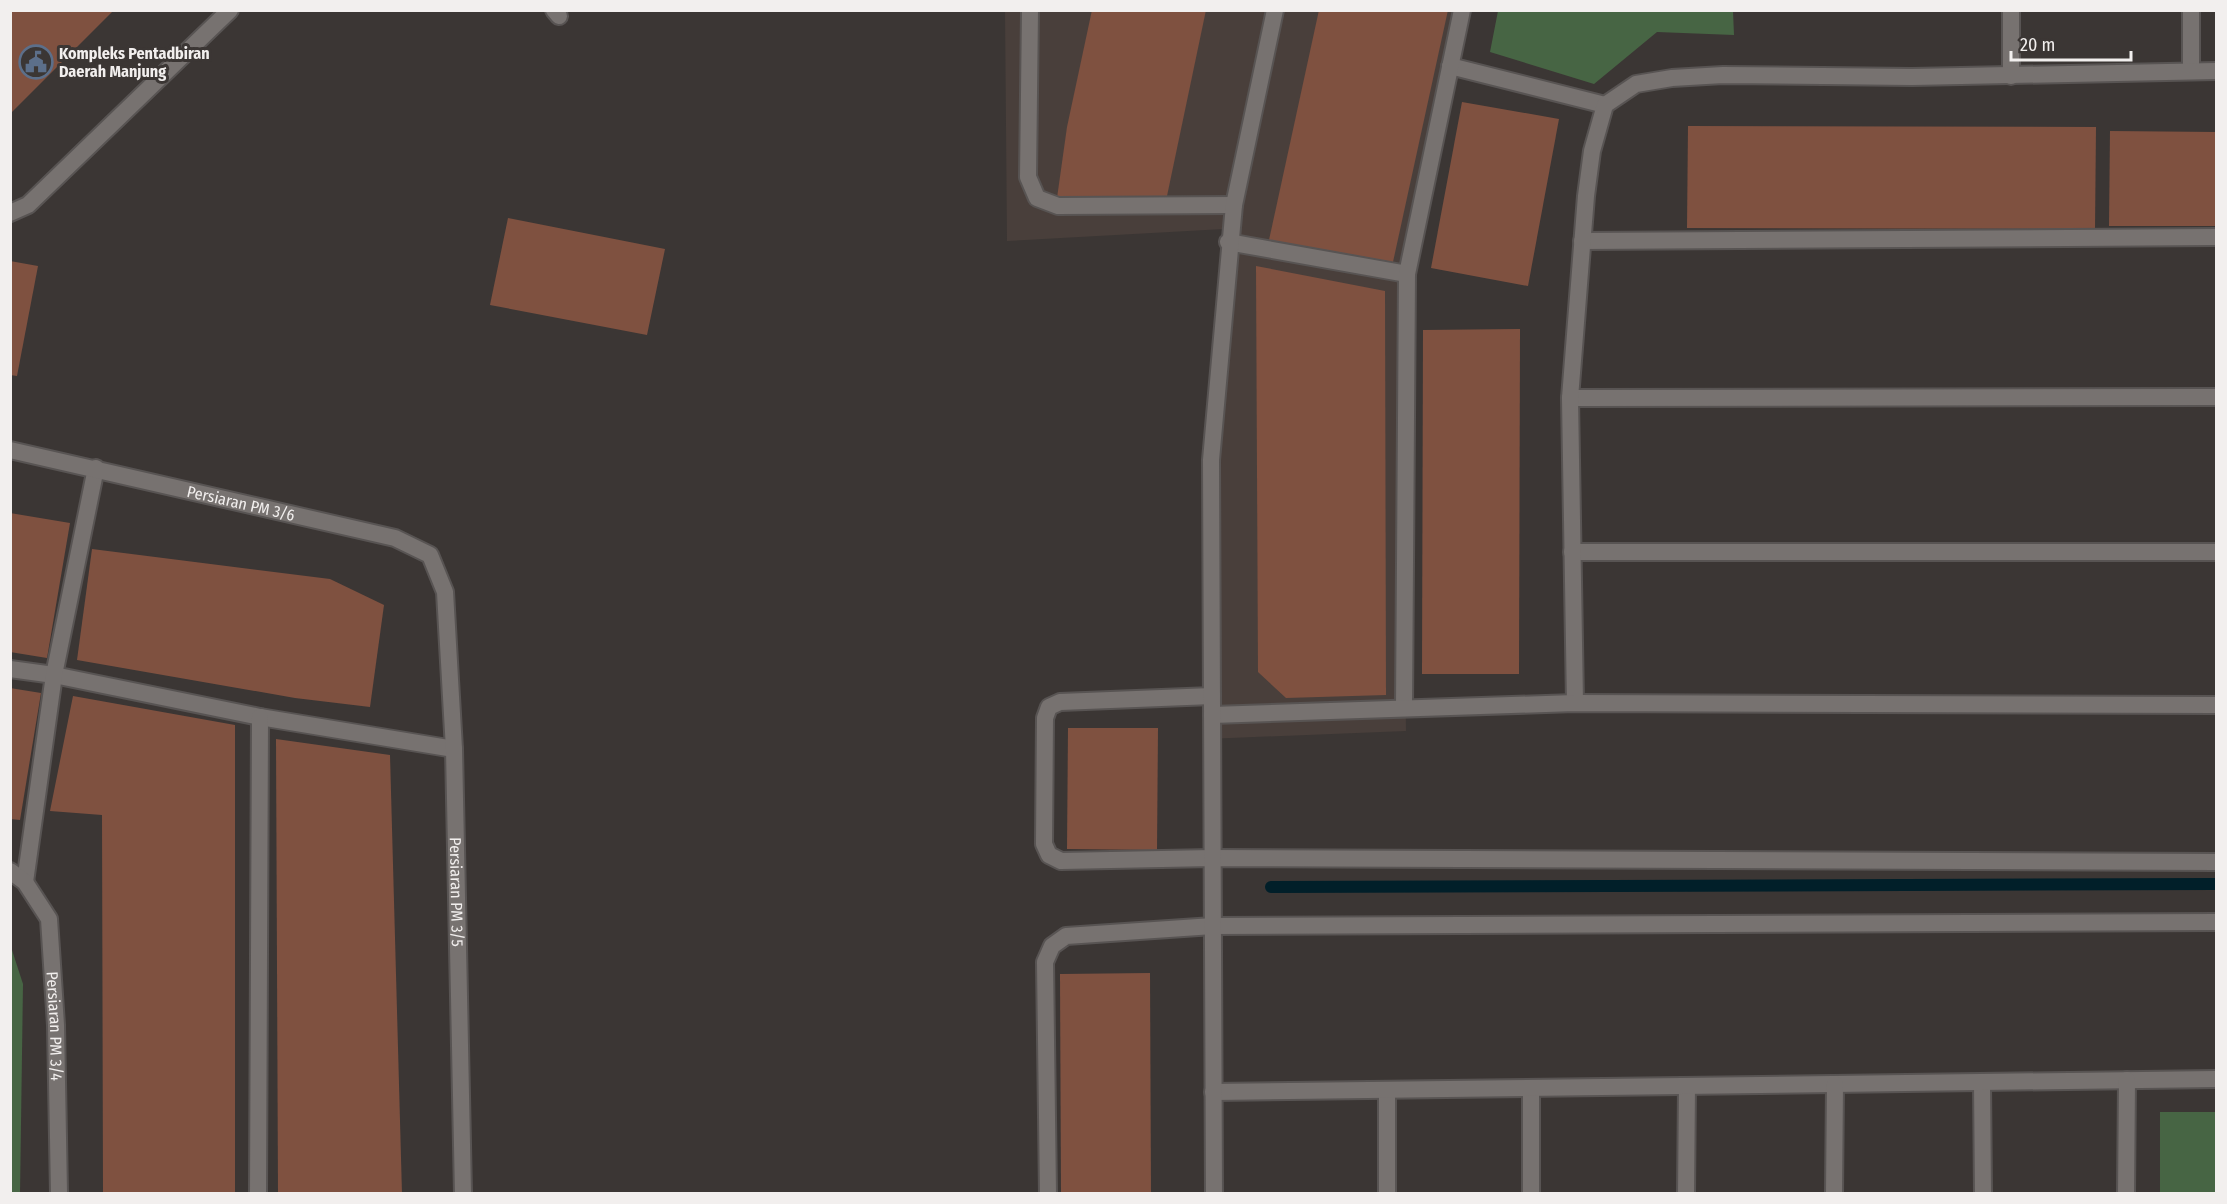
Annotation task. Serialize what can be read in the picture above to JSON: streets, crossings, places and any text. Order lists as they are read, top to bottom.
{
  "streets": {
    "street": ["Persiaran PM 3/6", "Persiaran PM 3/5", "Persiaran PM 3/4"]
  },
  "crossings": [
    ["Persiaran PM 3/6", "Persiaran PM 3/5"]
  ],
  "places": {
    "public building": ["Kompleks Pentadbiran Daerah Manjung"]
  },
  "scale_bar": "20 m"
}
